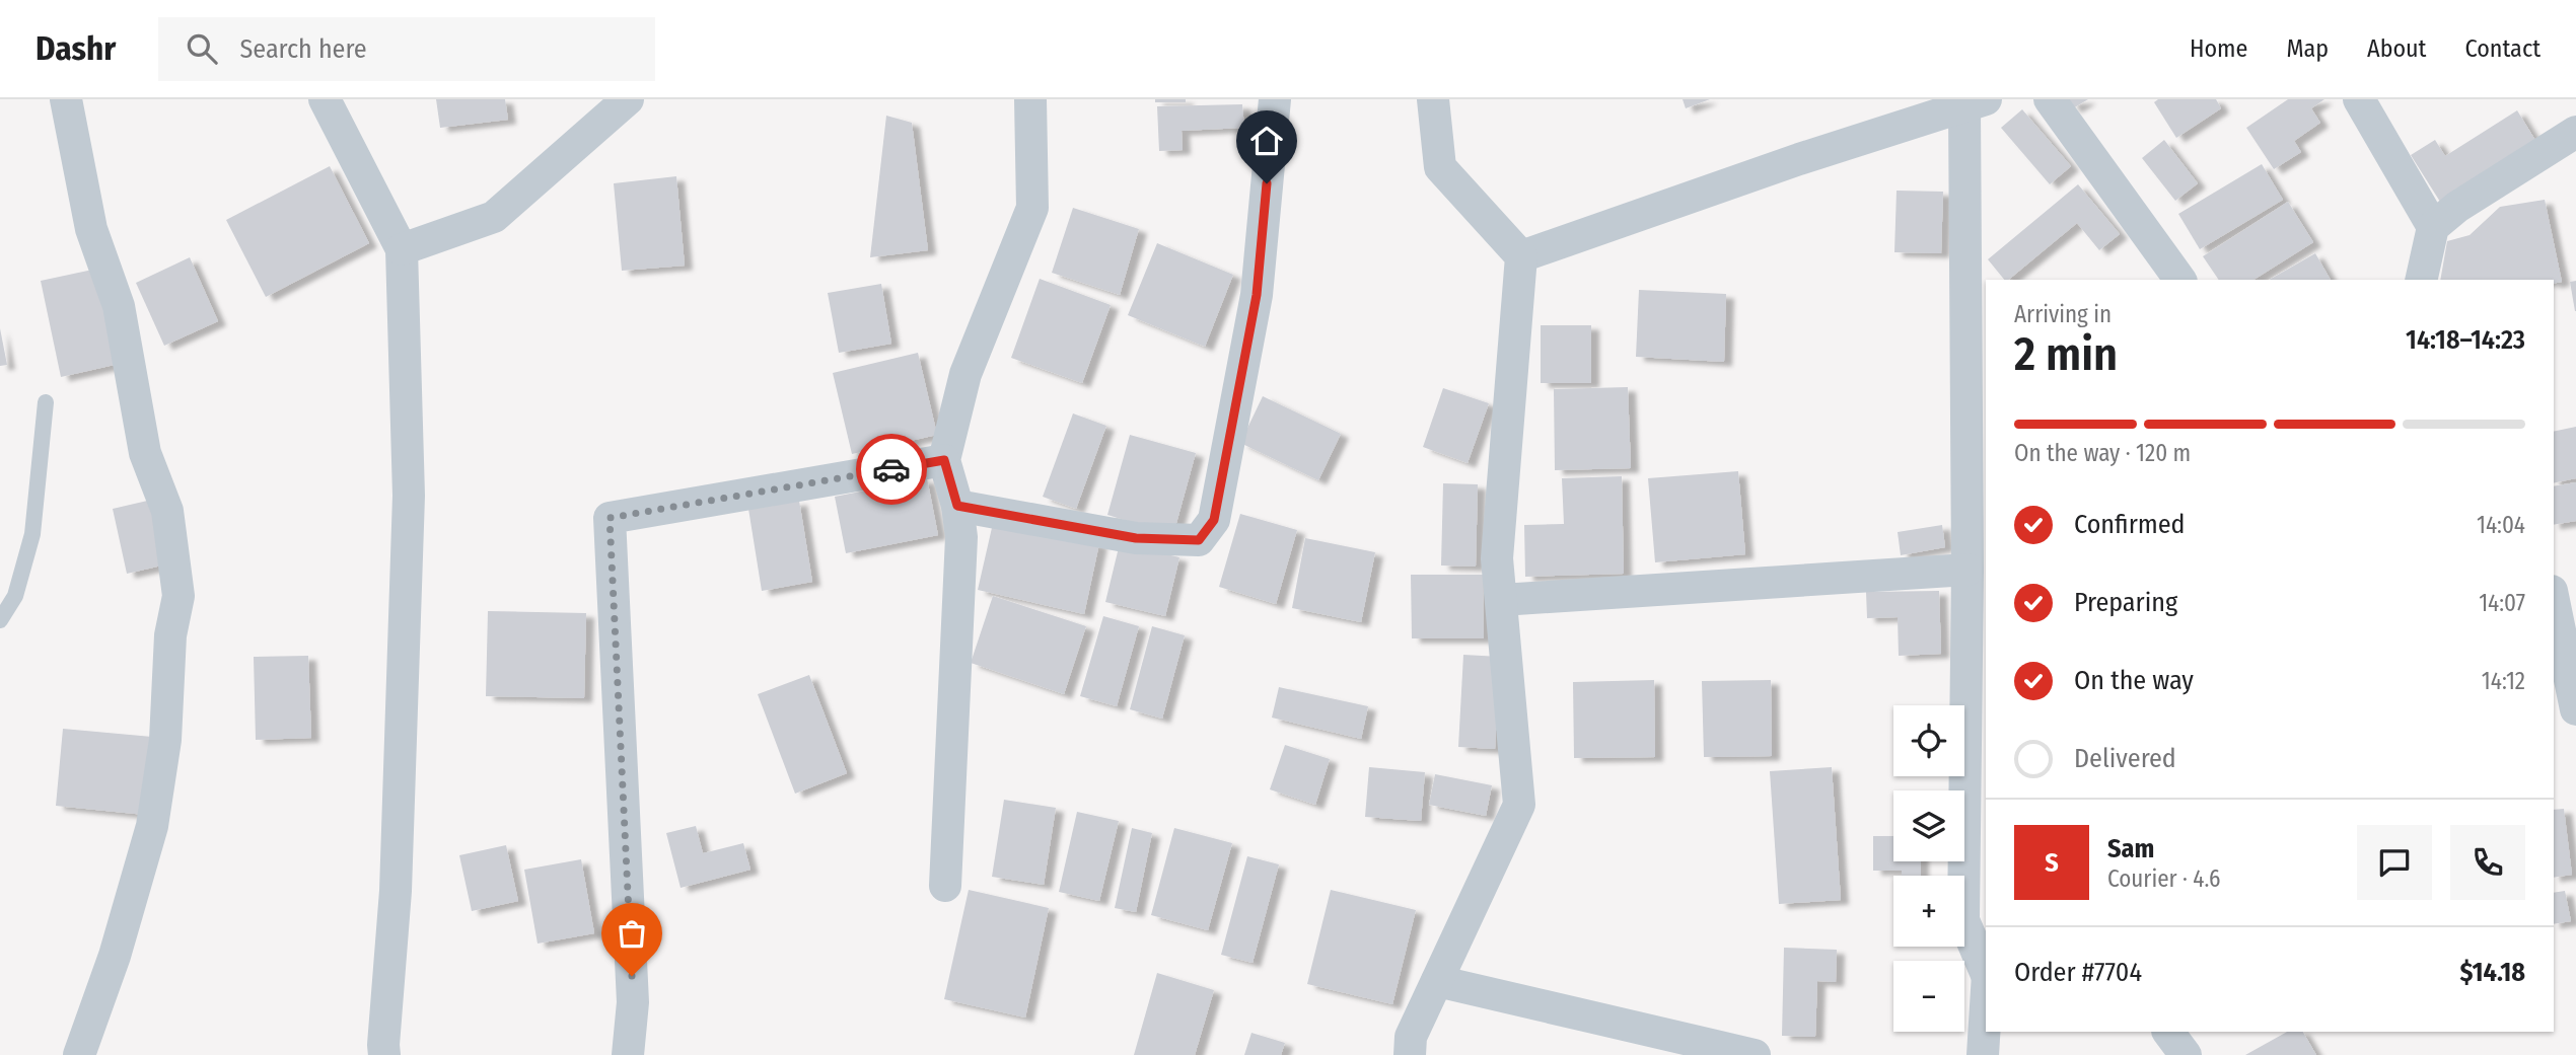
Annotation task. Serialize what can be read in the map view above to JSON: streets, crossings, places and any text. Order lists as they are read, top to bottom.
{
  "page": {
    "header": "Dashr",
    "search": "Search here",
    "nav": [
      "Home",
      "Map",
      "About",
      "Contact"
    ],
    "heading": ["2 min", "Arriving in", "14:18–14:23"],
    "panel": [
      "Sam",
      "Courier · 4.6",
      "Order #7704",
      "$14.18"
    ],
    "bar": "On the way · 120 m",
    "list": [
      ["Confirmed", "14:04"],
      ["Preparing", "14:07"],
      ["On the way", "14:12"],
      "Delivered"
    ],
    "map_buttons": ["+", "−"],
    "round": "S"
  }
}
